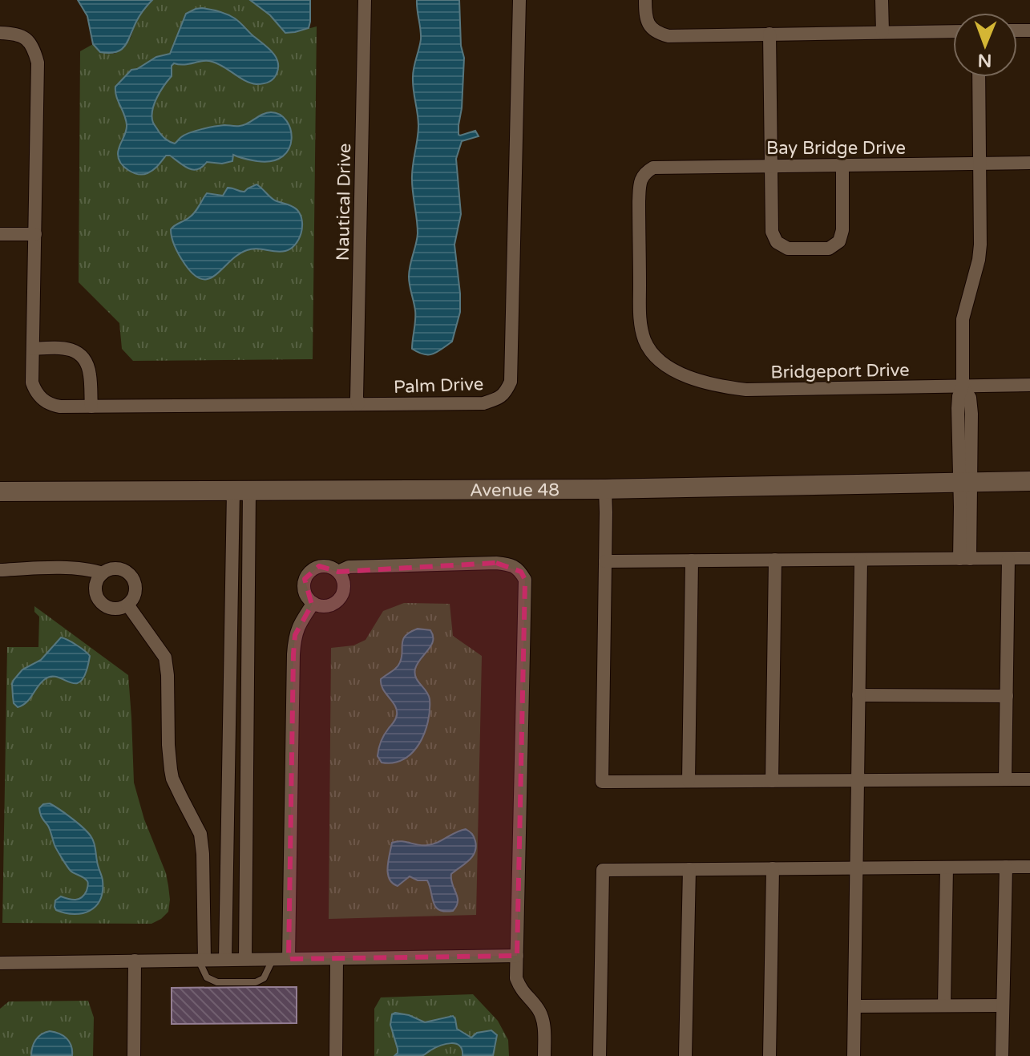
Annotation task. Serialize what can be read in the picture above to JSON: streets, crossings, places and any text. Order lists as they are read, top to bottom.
{
  "streets": {
    "main road": ["Avenue 48"],
    "street": [
      "Bay Bridge Drive",
      "Nautical Drive",
      "Bridgeport Drive",
      "Palm Drive"
    ]
  },
  "crossings": [
    ["Bay Bridge Drive", "Bridgeport Drive"],
    ["Nautical Drive", "Palm Drive"]
  ],
  "north": "bottom"
}
